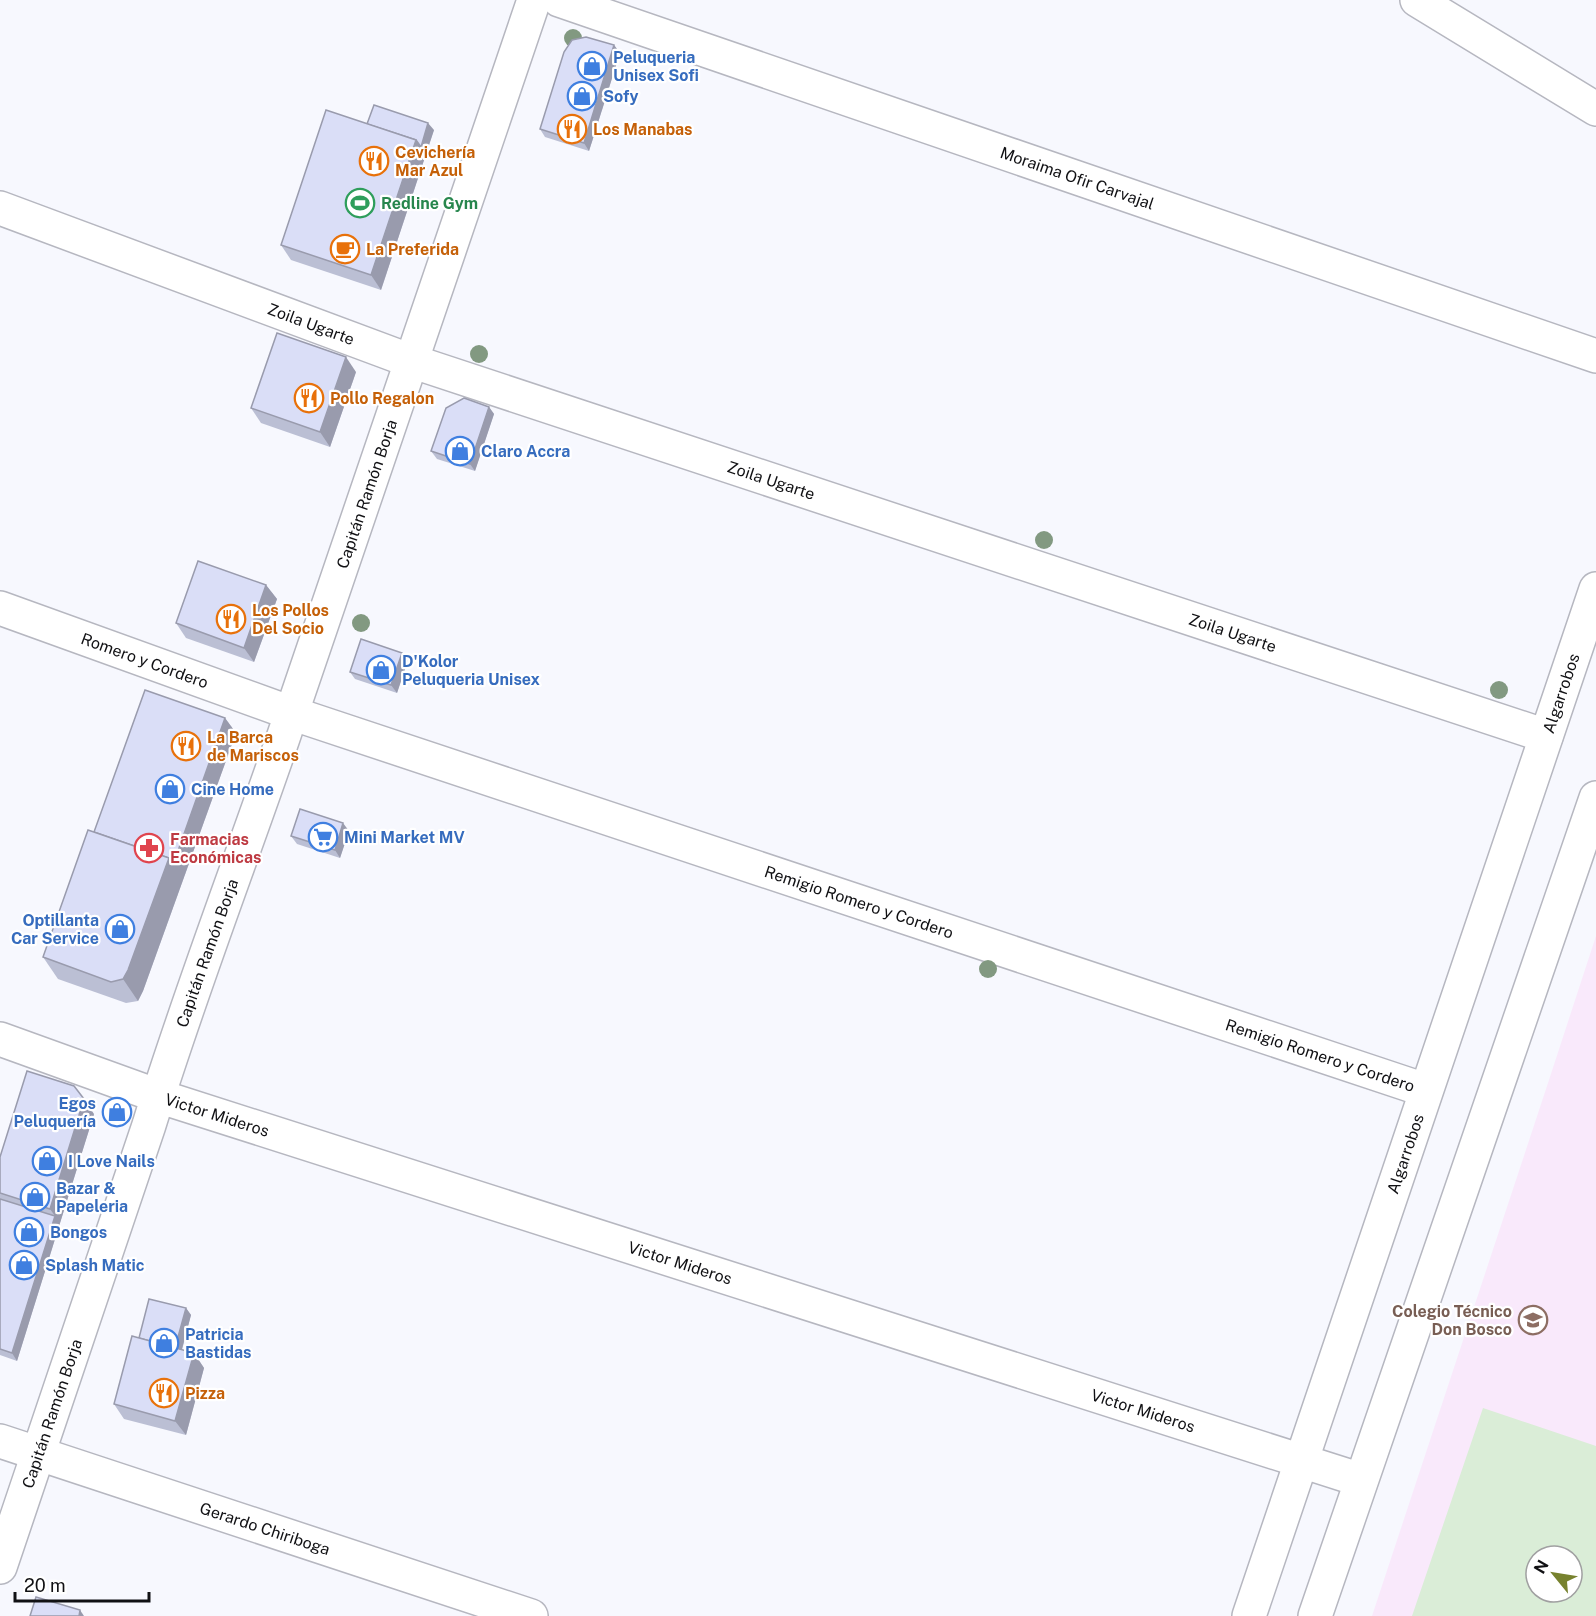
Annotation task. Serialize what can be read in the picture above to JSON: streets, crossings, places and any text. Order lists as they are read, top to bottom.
{
  "streets": {
    "street": [
      "Moraima Ofir Carvajal",
      "Zoila Ugarte",
      "Capitán Ramón Borja",
      "Romero y Cordero",
      "Algarrobos",
      "Remigio Romero y Cordero",
      "Victor Mideros",
      "Gerardo Chiriboga"
    ]
  },
  "crossings": [
    ["Zoila Ugarte", "Capitán Ramón Borja"],
    ["Zoila Ugarte", "Algarrobos"],
    ["Capitán Ramón Borja", "Romero y Cordero"],
    ["Capitán Ramón Borja", "Remigio Romero y Cordero"],
    ["Capitán Ramón Borja", "Victor Mideros"],
    ["Capitán Ramón Borja", "Gerardo Chiriboga"],
    ["Romero y Cordero", "Remigio Romero y Cordero"],
    ["Algarrobos", "Remigio Romero y Cordero"],
    ["Algarrobos", "Victor Mideros"]
  ],
  "places": {
    "shop": [
      "Peluqueria Unisex Sofi",
      "Sofy",
      "Claro Accra",
      "D'Kolor Peluqueria Unisex",
      "Cine Home",
      "Optillanta Car Service",
      "Egos Peluquería",
      "I Love Nails",
      "Bazar & Papeleria",
      "Bongos",
      "Splash Matic",
      "Patricia Bastidas"
    ],
    "restaurant": [
      "Los Manabas",
      "Cevichería Mar Azul",
      "Pollo Regalon",
      "Los Pollos Del Socio",
      "La Barca de Mariscos",
      "Pizza"
    ],
    "sports": ["Redline Gym"],
    "cafe": ["La Preferida"],
    "supermarket": ["Mini Market MV"],
    "pharmacy": ["Farmacias Económicas"],
    "school or university": ["Colegio Técnico Don Bosco"]
  },
  "scale_bar": "20 m",
  "north": "top left"
}
